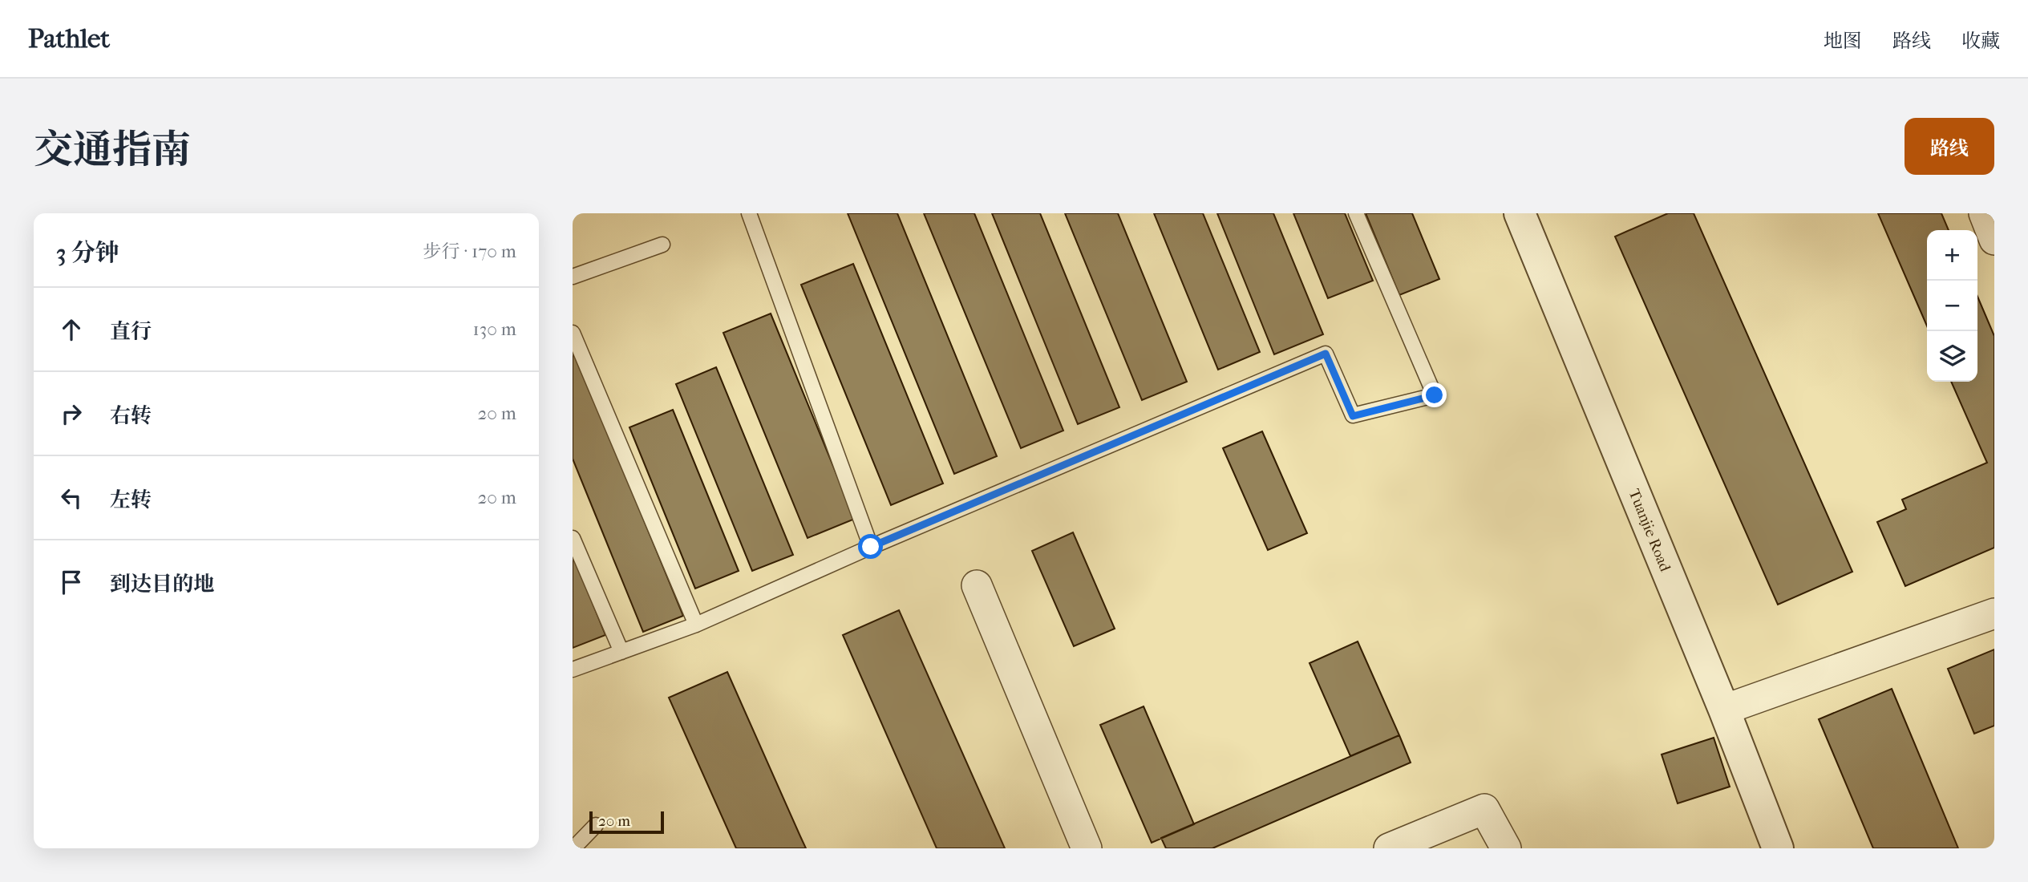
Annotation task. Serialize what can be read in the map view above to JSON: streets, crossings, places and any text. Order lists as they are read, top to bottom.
{
  "streets": {
    "street": ["Tuanjie Road"]
  },
  "scale_bar": "20 m",
  "page": {
    "header": "Pathlet",
    "nav": ["地图", "路线", "收藏"],
    "title": "交通指南",
    "buttons": "路线",
    "heading": ["3 分钟", "步行 · 170 m"],
    "map_buttons": ["+", "−"],
    "list": [
      ["直行", "130 m"],
      ["右转", "20 m"],
      ["左转", "20 m"],
      "到达目的地"
    ],
    "scale": "20 m"
  }
}
